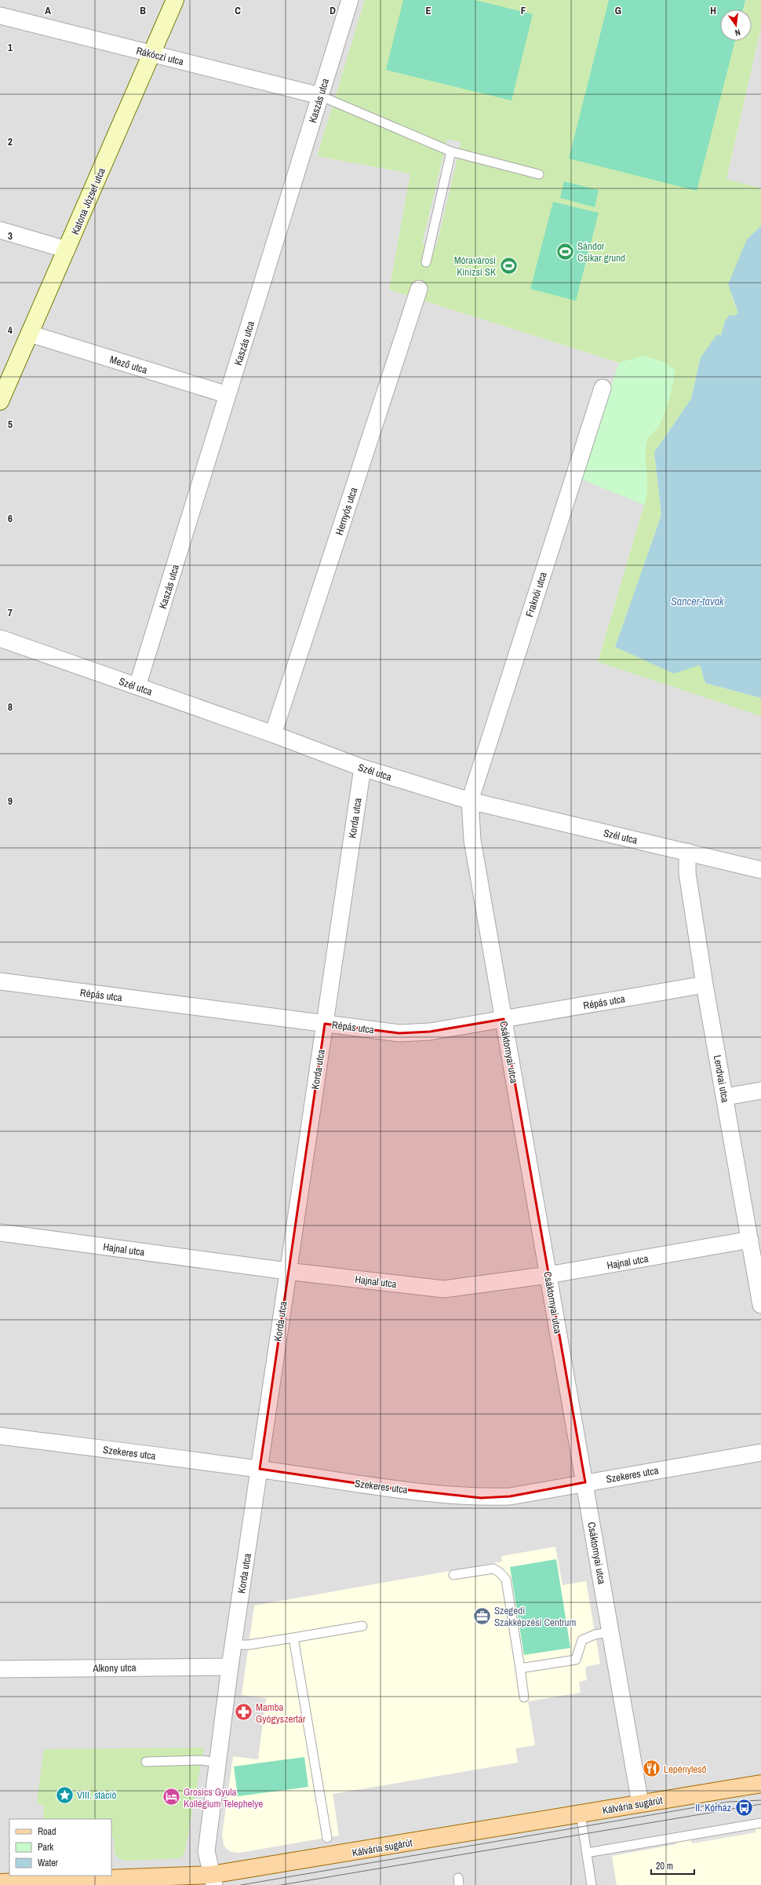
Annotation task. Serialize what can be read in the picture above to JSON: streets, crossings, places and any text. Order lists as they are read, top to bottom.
{
  "streets": {
    "main road": ["Kálvária sugárút"],
    "street": [
      "Rákóczi utca",
      "Kaszás utca",
      "Katona József utca",
      "Mező utca",
      "Hernyós utca",
      "Fraknói utca",
      "Szél utca",
      "Korda utca",
      "Répás utca",
      "Csáktornyai utca",
      "Lendvai utca",
      "Hajnal utca",
      "Szekeres utca",
      "Alkony utca"
    ]
  },
  "crossings": [
    ["Rákóczi utca", "Kaszás utca"],
    ["Rákóczi utca", "Katona József utca"],
    ["Kaszás utca", "Mező utca"],
    ["Kaszás utca", "Szél utca"],
    ["Katona József utca", "Mező utca"],
    ["Hernyós utca", "Szél utca"],
    ["Fraknói utca", "Szél utca"],
    ["Fraknói utca", "Csáktornyai utca"],
    ["Szél utca", "Korda utca"],
    ["Szél utca", "Csáktornyai utca"],
    ["Szél utca", "Lendvai utca"],
    ["Korda utca", "Répás utca"],
    ["Korda utca", "Hajnal utca"],
    ["Korda utca", "Szekeres utca"],
    ["Korda utca", "Alkony utca"],
    ["Korda utca", "Kálvária sugárút"],
    ["Répás utca", "Csáktornyai utca"],
    ["Répás utca", "Lendvai utca"],
    ["Csáktornyai utca", "Hajnal utca"],
    ["Csáktornyai utca", "Szekeres utca"],
    ["Csáktornyai utca", "Kálvária sugárút"],
    ["Lendvai utca", "Hajnal utca"]
  ],
  "water": ["Sancer-tavak"],
  "places": {
    "sports": ["Sándor Csikar grund", "Móravárosi Kinizsi SK"],
    "office": ["Szegedi Szakképzési Centrum"],
    "pharmacy": ["Mamba Gyógyszertár"],
    "restaurant": ["Lepényleső"],
    "place": ["VIII. stáció"],
    "hotel": ["Grosics Gyula Kollégium Telephelye"],
    "bus stop": ["II. Kórház"]
  },
  "legend": ["Road", "Park", "Water"],
  "scale_bar": "20 m",
  "north": "bottom",
  "grid": {
    "columns": [
      "A",
      "B",
      "C",
      "D",
      "E",
      "F",
      "G",
      "H"
    ],
    "rows": [
      "1",
      "2",
      "3",
      "4",
      "5",
      "6",
      "7",
      "8",
      "9"
    ]
  }
}
